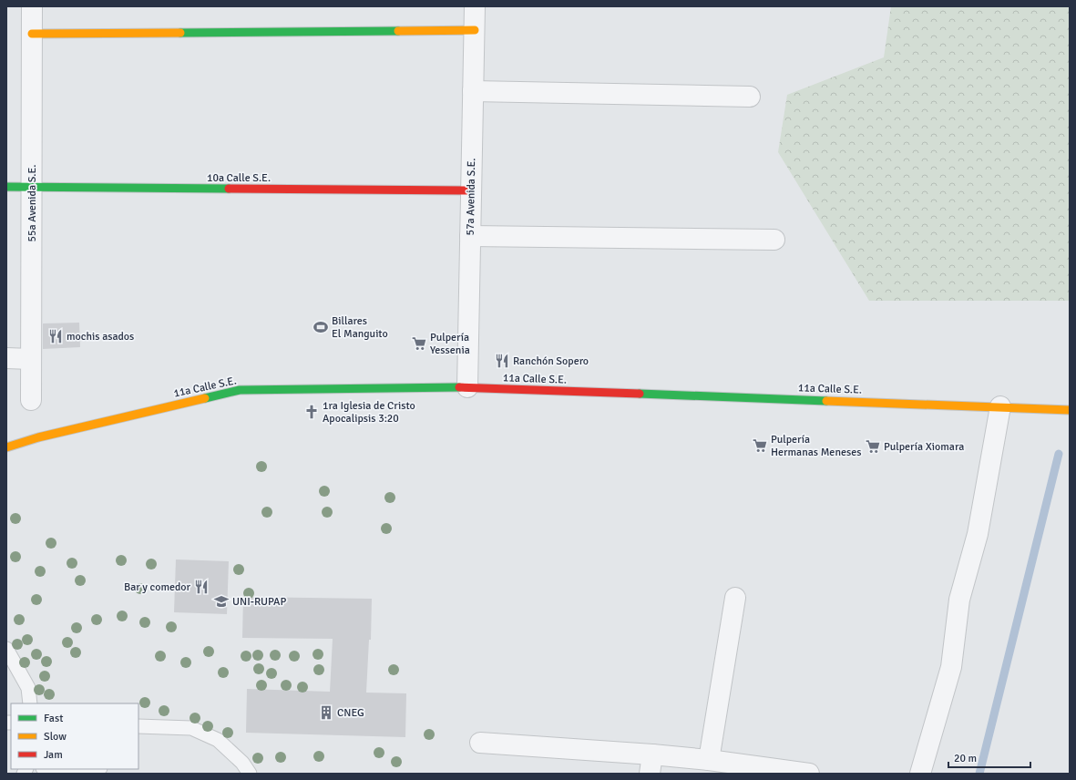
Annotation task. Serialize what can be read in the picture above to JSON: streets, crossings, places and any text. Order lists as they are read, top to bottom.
{
  "streets": {
    "street": [
      "10a Calle S.E.",
      "57a Avenida S.E.",
      "55a Avenida S.E.",
      "11a Calle S.E."
    ]
  },
  "crossings": [
    ["10a Calle S.E.", "57a Avenida S.E."],
    ["10a Calle S.E.", "55a Avenida S.E."],
    ["57a Avenida S.E.", "11a Calle S.E."]
  ],
  "places": {
    "sports": ["Billares El Manguito"],
    "restaurant": ["mochis asados", "Ranchón Sopero", "Bar y comedor"],
    "supermarket": ["Pulpería Yessenia", "Pulpería Hermanas Meneses", "Pulpería Xiomara"],
    "church": ["1ra Iglesia de Cristo Apocalipsis 3:20"],
    "school or university": ["UNI-RUPAP"],
    "building": ["CNEG"]
  },
  "legend": ["Fast", "Slow", "Jam"],
  "scale_bar": "20 m"
}
